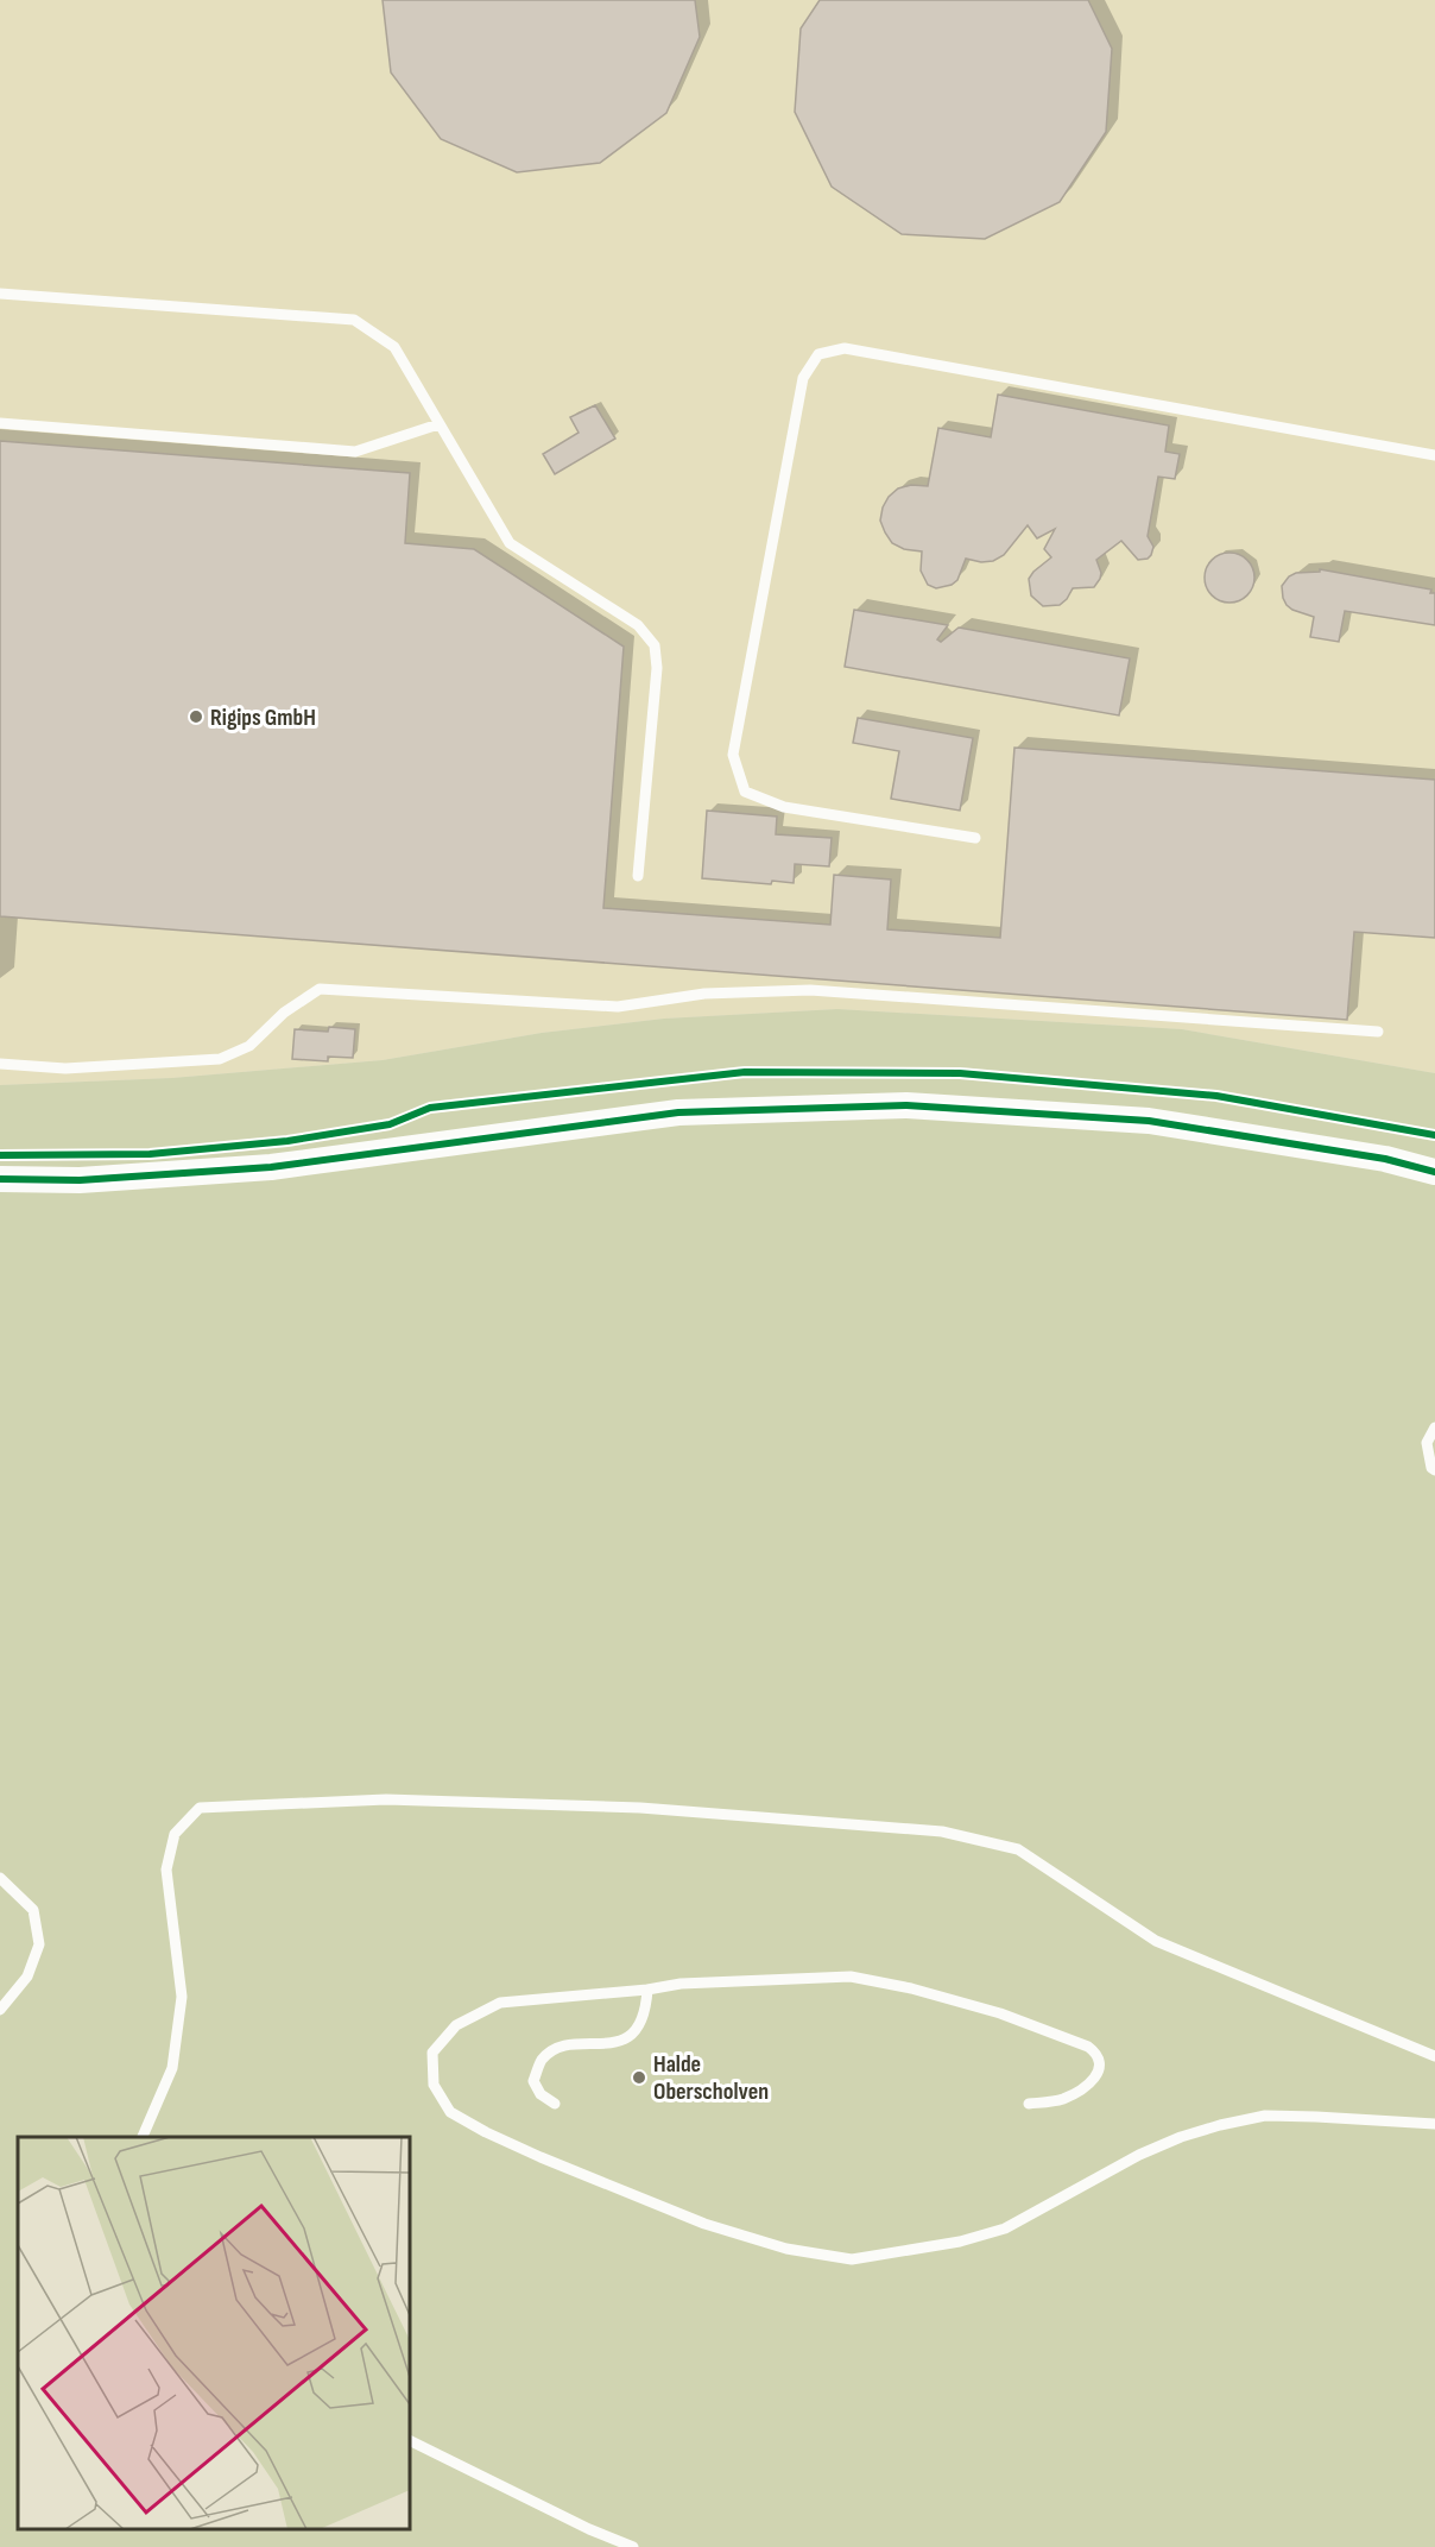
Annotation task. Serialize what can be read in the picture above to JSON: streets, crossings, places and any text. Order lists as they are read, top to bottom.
{
  "places": ["Rigips GmbH", "Halde Oberscholven"]
}
